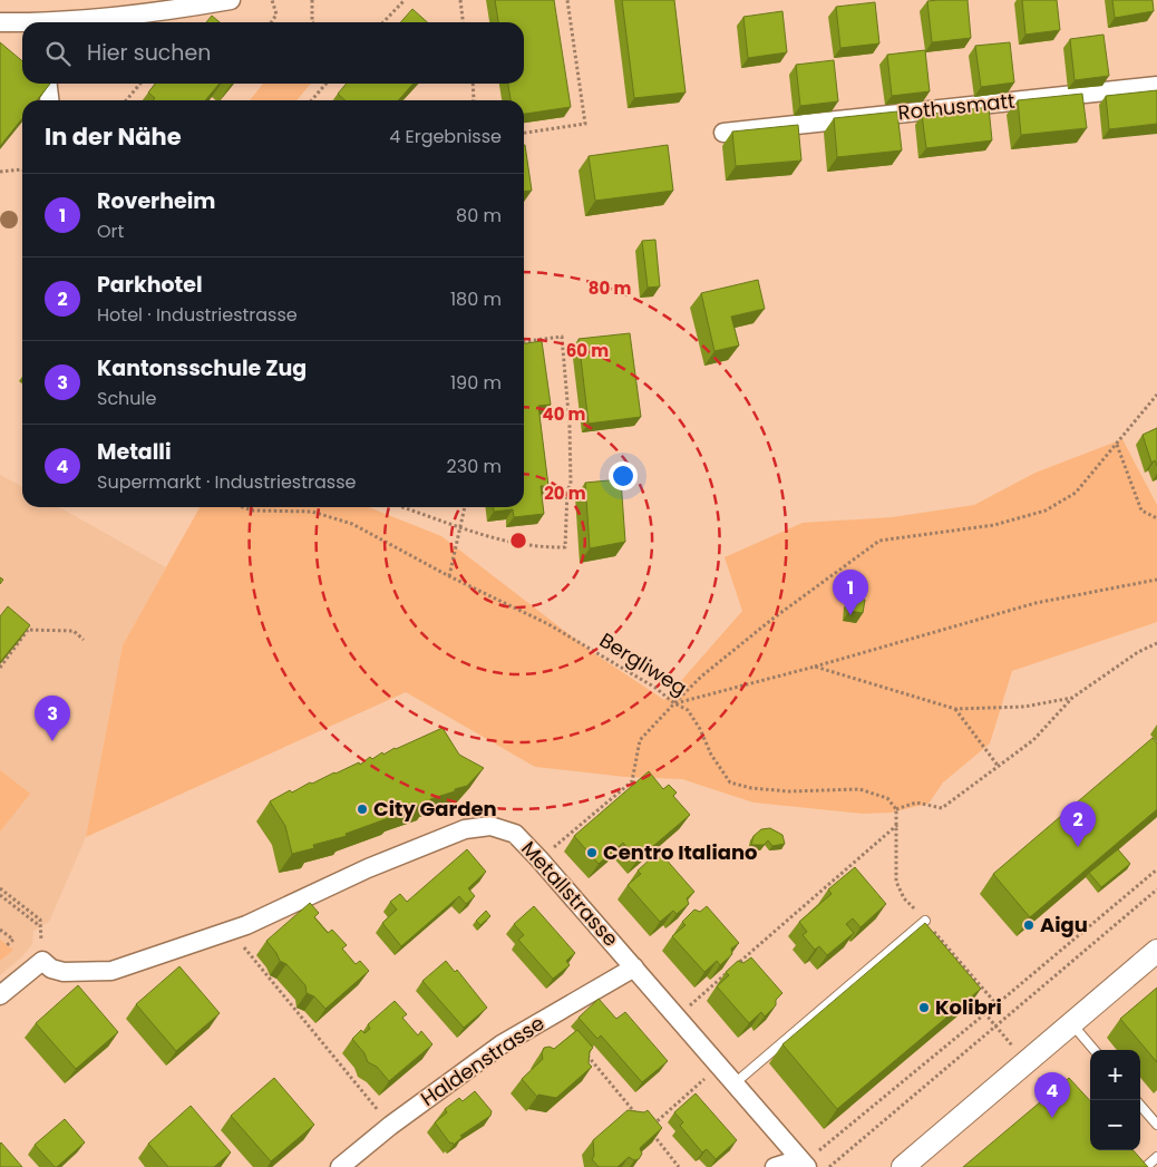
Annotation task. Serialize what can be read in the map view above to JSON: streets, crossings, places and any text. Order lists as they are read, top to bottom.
{
  "streets": {
    "street": ["Rothusmatt", "Metallstrasse", "Haldenstrasse"],
    "path": ["Bergliweg"]
  },
  "crossings": [
    ["Metallstrasse", "Haldenstrasse"]
  ],
  "places": [
    "City Garden",
    "Centro Italiano",
    "Aigu",
    "Kolibri"
  ],
  "page": {
    "search": "Hier suchen",
    "heading": ["In der Nähe", "4 Ergebnisse"],
    "list": [
      {
        "mark": "1",
        "name": "Roverheim",
        "note": "Ort",
        "value": "80 m"
      },
      {
        "mark": "2",
        "name": "Parkhotel",
        "note": "Hotel · Industriestrasse",
        "value": "180 m"
      },
      {
        "mark": "3",
        "name": "Kantonsschule Zug",
        "note": "Schule",
        "value": "190 m"
      },
      {
        "mark": "4",
        "name": "Metalli",
        "note": "Supermarkt · Industriestrasse",
        "value": "230 m"
      }
    ],
    "pins": [
      "1",
      "3",
      "2",
      "4"
    ],
    "map_buttons": ["+", "−"]
  },
  "rings": [
    "80 m",
    "60 m",
    "40 m",
    "20 m"
  ]
}
